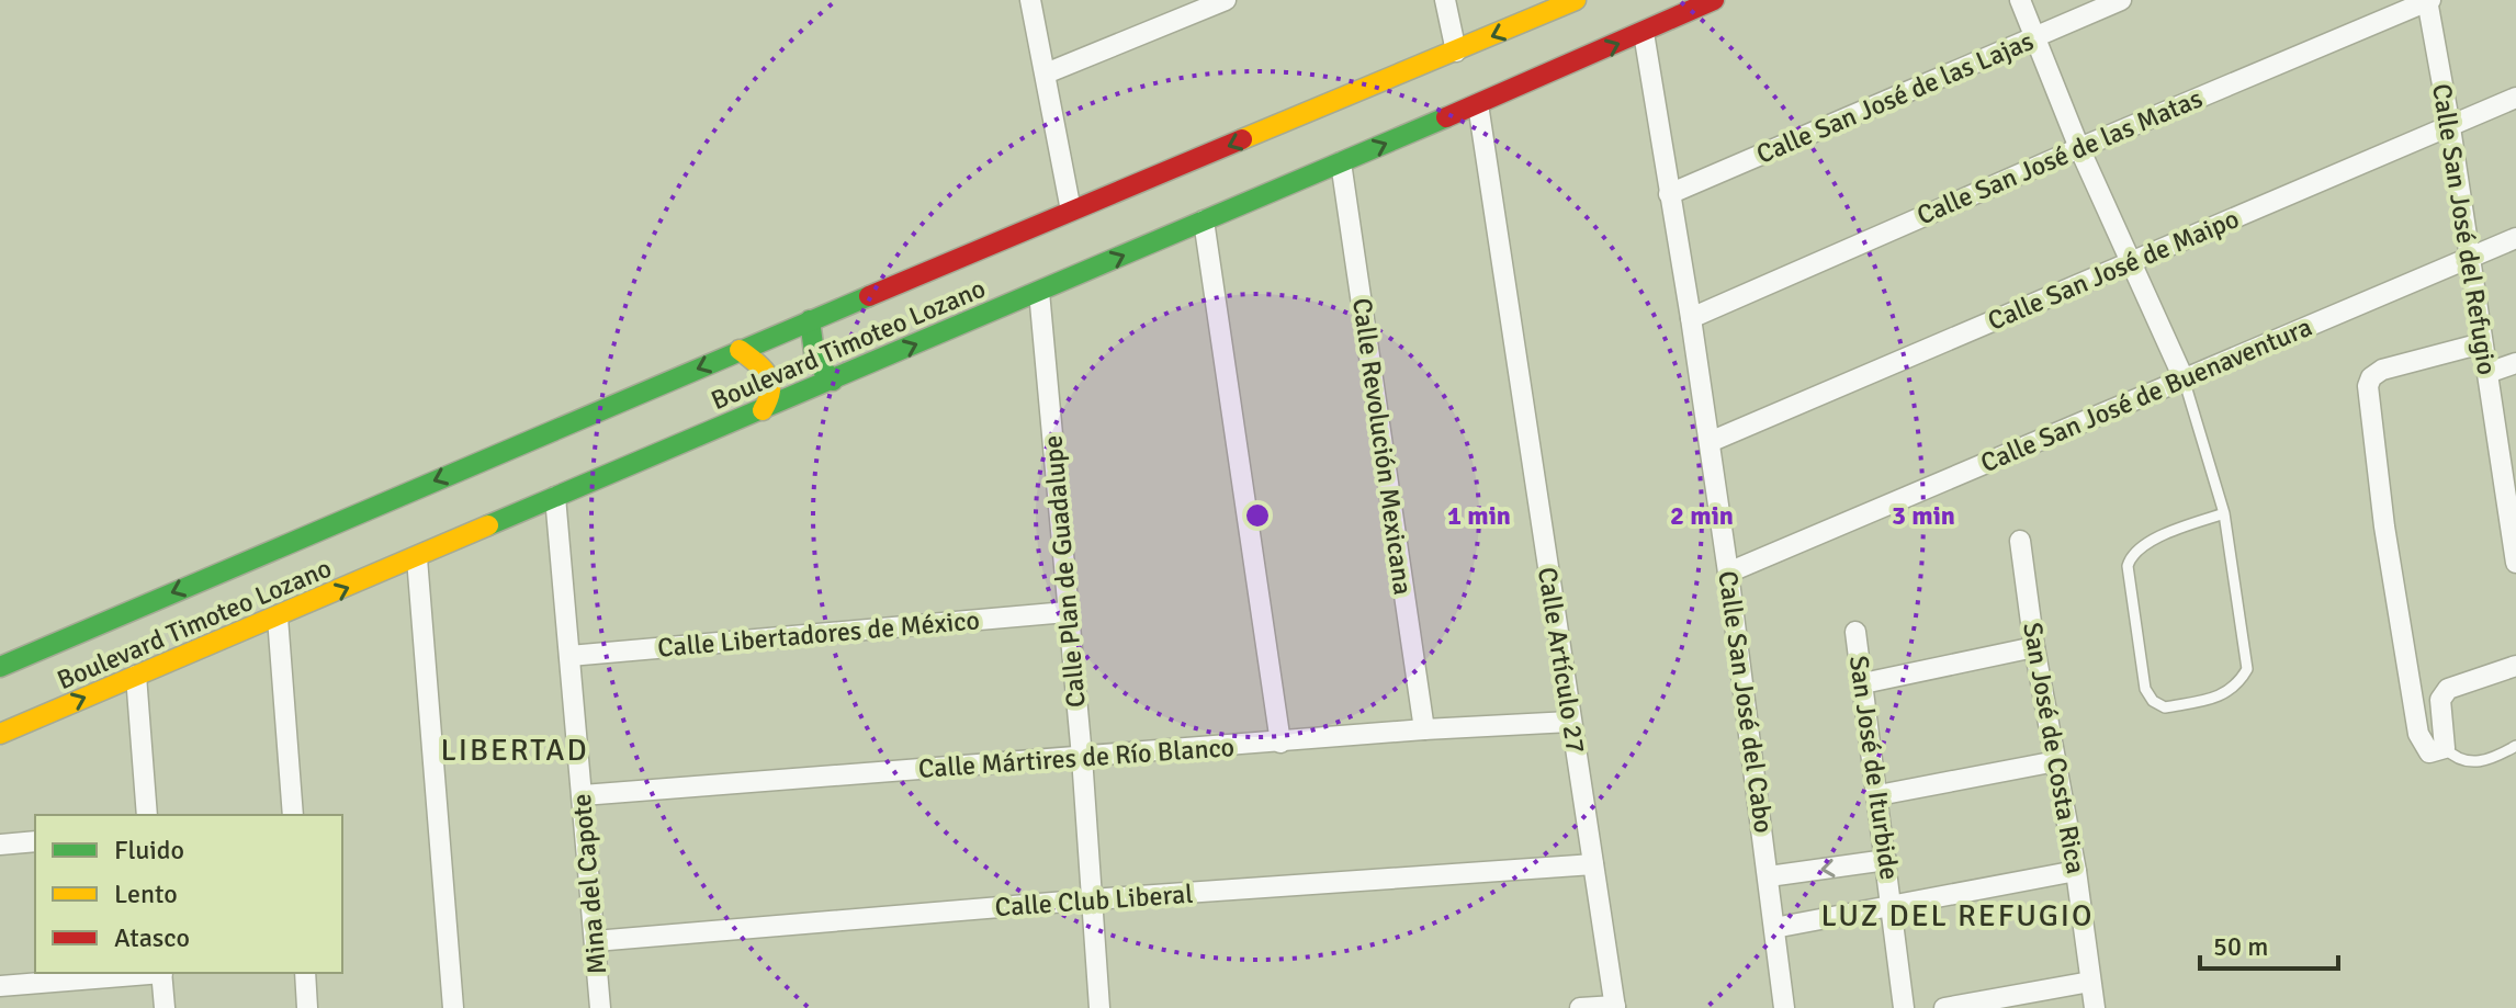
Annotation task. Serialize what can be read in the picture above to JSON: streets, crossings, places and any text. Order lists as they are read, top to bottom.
{
  "streets": {
    "main road": ["Boulevard Timoteo Lozano"],
    "street": [
      "Calle San José de las Lajas",
      "Calle San José de las Matas",
      "Calle San José del Refugio",
      "Calle San José de Maipo",
      "Calle San José de Buenaventura",
      "Calle Revolución Mexicana",
      "Calle Plan de Guadalupe",
      "Calle Libertadores de México",
      "Calle Artículo 27",
      "Calle San José del Cabo",
      "San José de Costa Rica",
      "Calle Mártires de Río Blanco",
      "San José de Iturbide",
      "Mina del Capote",
      "Calle Club Liberal"
    ]
  },
  "crossings": [
    ["Calle San José de las Lajas", "Calle San José del Cabo"],
    ["Calle San José de las Matas", "Calle San José del Refugio"],
    ["Calle San José de las Matas", "Calle San José del Cabo"],
    ["Calle San José del Refugio", "Calle San José de Maipo"],
    ["Calle San José del Refugio", "Calle San José de Buenaventura"],
    ["Calle San José de Maipo", "Calle San José del Cabo"],
    ["Boulevard Timoteo Lozano", "Calle Revolución Mexicana"],
    ["Boulevard Timoteo Lozano", "Calle Plan de Guadalupe"],
    ["Boulevard Timoteo Lozano", "Calle Artículo 27"],
    ["Boulevard Timoteo Lozano", "Calle San José del Cabo"],
    ["Boulevard Timoteo Lozano", "Mina del Capote"],
    ["Calle San José de Buenaventura", "Calle San José del Cabo"],
    ["Calle Revolución Mexicana", "Calle Mártires de Río Blanco"],
    ["Calle Plan de Guadalupe", "Calle Libertadores de México"],
    ["Calle Plan de Guadalupe", "Calle Mártires de Río Blanco"],
    ["Calle Plan de Guadalupe", "Calle Club Liberal"],
    ["Calle Libertadores de México", "Mina del Capote"],
    ["Calle Artículo 27", "Calle Mártires de Río Blanco"],
    ["Calle Artículo 27", "Calle Club Liberal"],
    ["Calle Mártires de Río Blanco", "Mina del Capote"],
    ["Mina del Capote", "Calle Club Liberal"]
  ],
  "districts": ["LIBERTAD", "LUZ DEL REFUGIO"],
  "legend": ["Fluido", "Lento", "Atasco"],
  "scale_bar": "50 m",
  "rings": ["1 min", "2 min", "3 min"]
}
